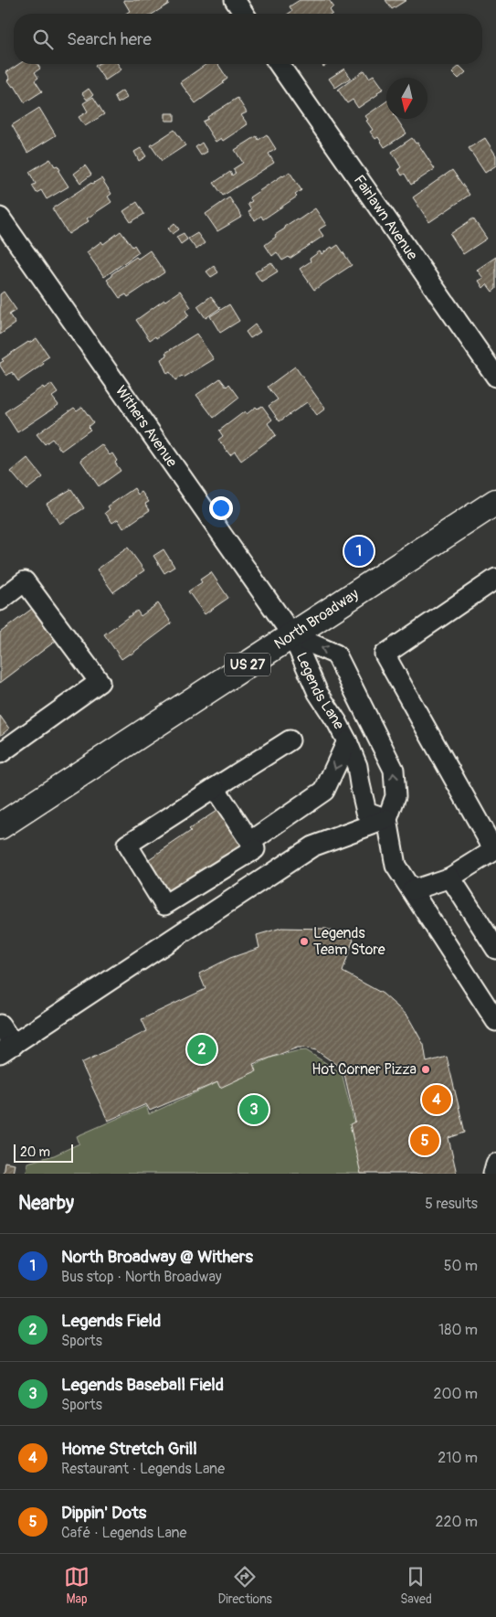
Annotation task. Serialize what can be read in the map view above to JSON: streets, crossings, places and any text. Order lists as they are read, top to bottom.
{
  "streets": {
    "main road": ["North Broadway", "US 27"],
    "street": ["Fairlawn Avenue", "Withers Avenue", "Legends Lane"]
  },
  "crossings": [
    ["Withers Avenue", "North Broadway"],
    ["Withers Avenue", "Legends Lane"],
    ["North Broadway", "Legends Lane"]
  ],
  "places": ["Legends Team Store", "Hot Corner Pizza"],
  "scale_bar": "20 m",
  "north": "bottom",
  "page": {
    "search": "Search here",
    "pins": [
      "1",
      "2",
      "4",
      "3",
      "5"
    ],
    "scale": "20 m",
    "heading": ["Nearby", "5 results"],
    "list": [
      {
        "mark": "1",
        "name": "North Broadway @ Withers",
        "note": "Bus stop · North Broadway",
        "value": "50 m"
      },
      {
        "mark": "2",
        "name": "Legends Field",
        "note": "Sports",
        "value": "180 m"
      },
      {
        "mark": "3",
        "name": "Legends Baseball Field",
        "note": "Sports",
        "value": "200 m"
      },
      {
        "mark": "4",
        "name": "Home Stretch Grill",
        "note": "Restaurant · Legends Lane",
        "value": "210 m"
      },
      {
        "mark": "5",
        "name": "Dippin' Dots",
        "note": "Café · Legends Lane",
        "value": "220 m"
      }
    ],
    "nav": ["Map", "Directions", "Saved"]
  }
}
